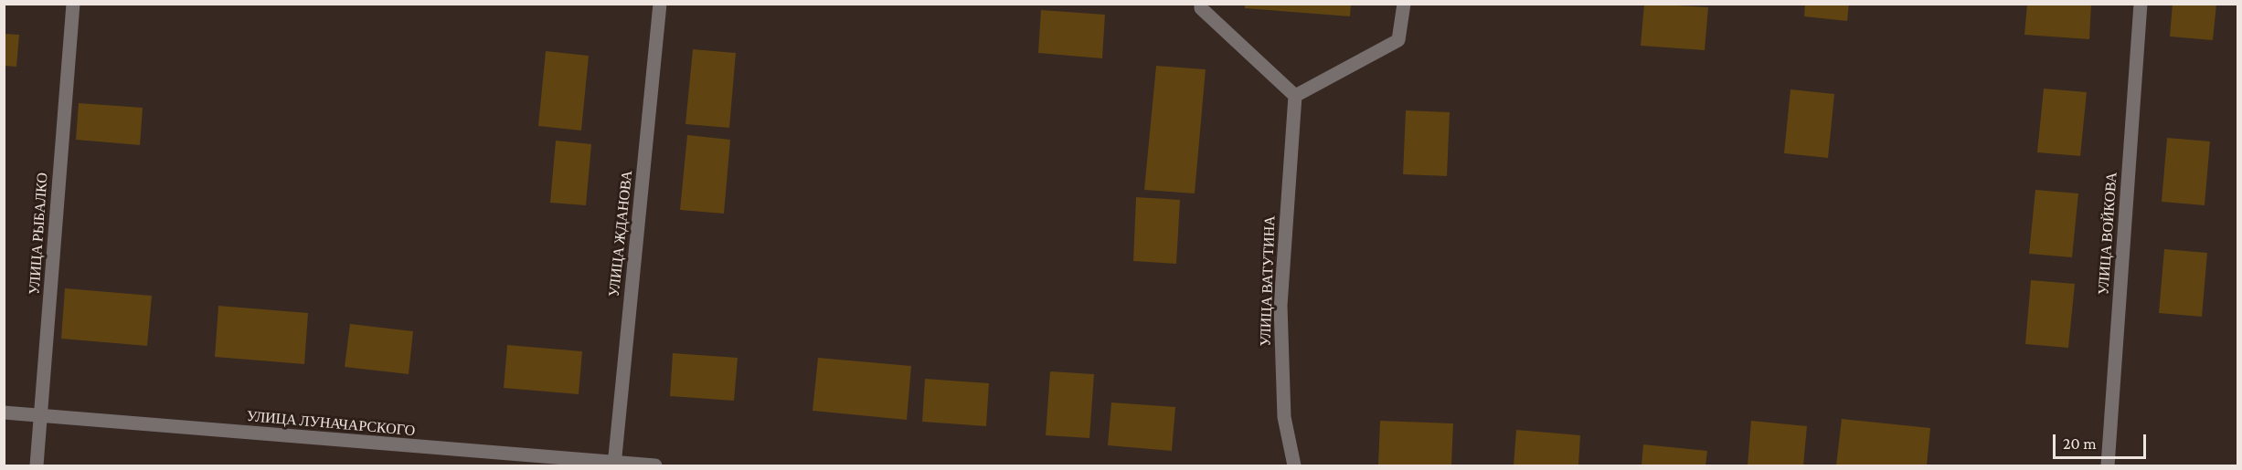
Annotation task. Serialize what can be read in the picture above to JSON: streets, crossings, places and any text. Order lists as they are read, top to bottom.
{
  "streets": {
    "street": [
      "УЛИЦА РЫБАЛКО",
      "УЛИЦА ЖДАНОВА",
      "УЛИЦА ВОЙКОВА",
      "УЛИЦА ВАТУТИНА",
      "УЛИЦА ЛУНАЧАРСКОГО"
    ]
  },
  "crossings": [
    ["УЛИЦА РЫБАЛКО", "УЛИЦА ЛУНАЧАРСКОГО"],
    ["УЛИЦА ЖДАНОВА", "УЛИЦА ЛУНАЧАРСКОГО"]
  ],
  "scale_bar": "20 m"
}
